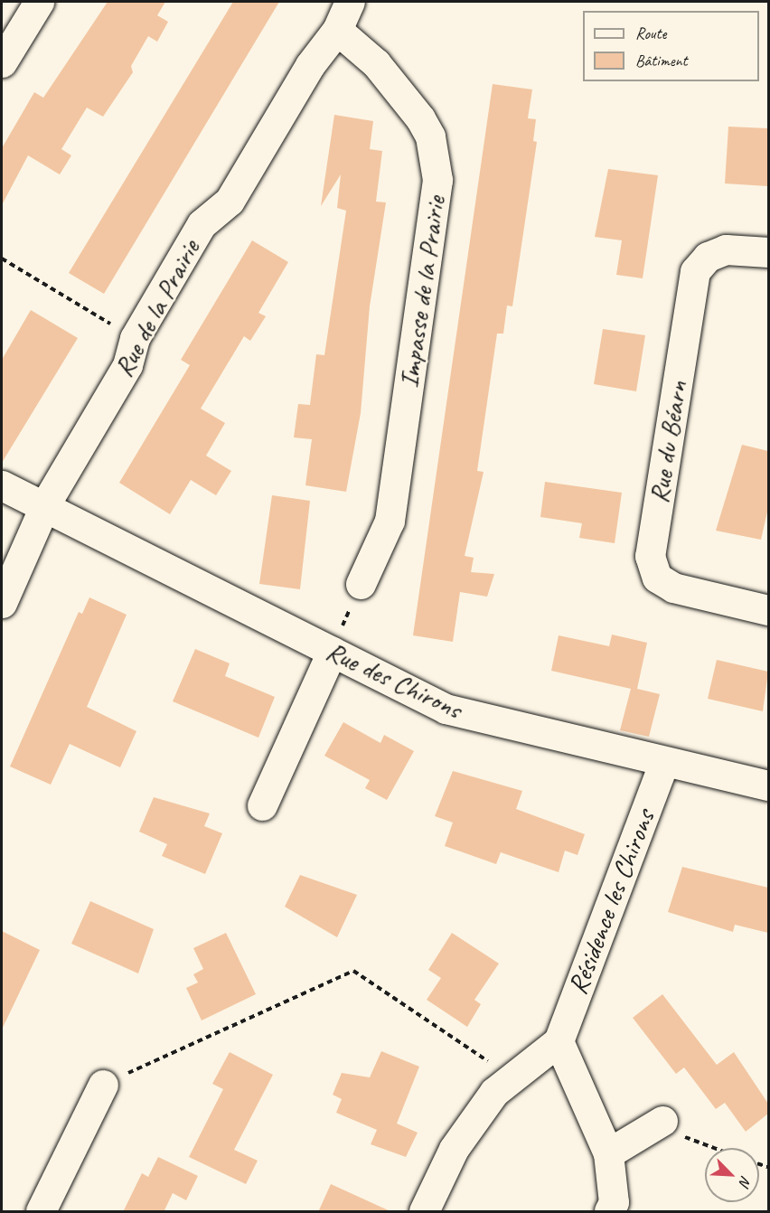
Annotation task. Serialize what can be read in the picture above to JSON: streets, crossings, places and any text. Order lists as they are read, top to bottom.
{
  "streets": {
    "street": [
      "Impasse de la Prairie",
      "Rue de la Prairie",
      "Rue du Béarn",
      "Rue des Chirons",
      "Résidence les Chirons"
    ]
  },
  "crossings": [
    ["Impasse de la Prairie", "Rue de la Prairie"],
    ["Rue de la Prairie", "Rue des Chirons"],
    ["Rue des Chirons", "Résidence les Chirons"]
  ],
  "legend": ["Route", "Bâtiment"],
  "north": "bottom right"
}
